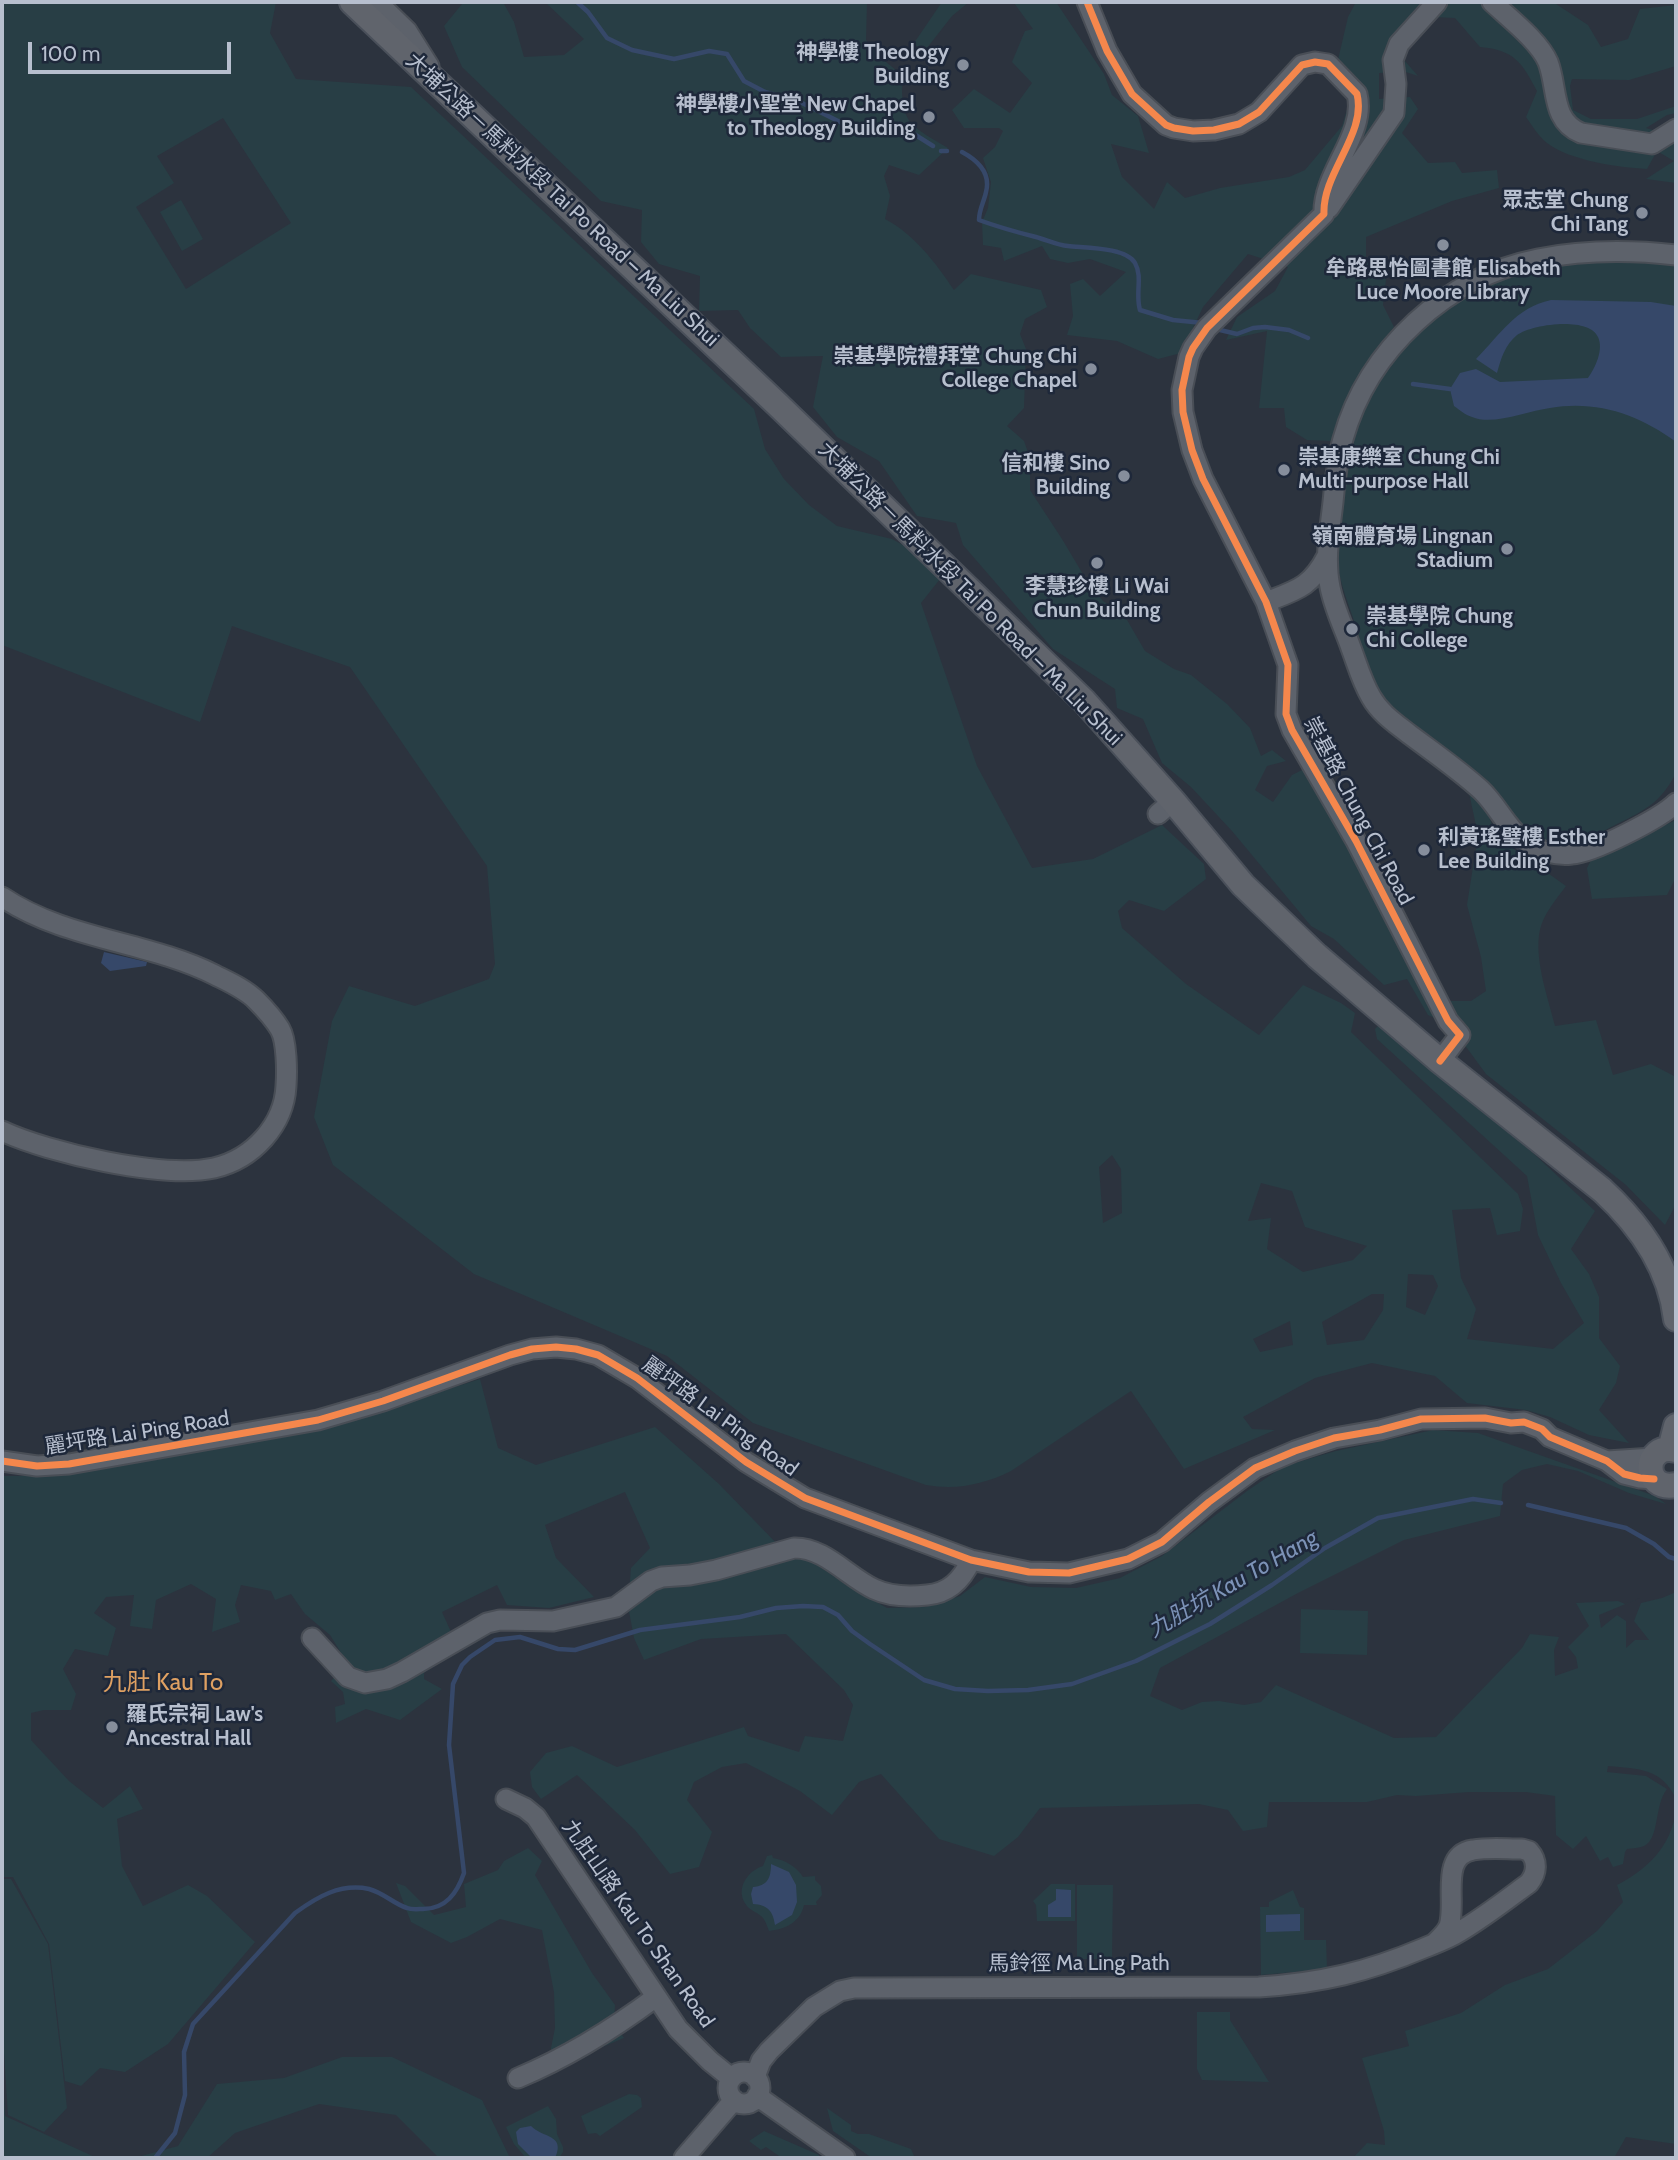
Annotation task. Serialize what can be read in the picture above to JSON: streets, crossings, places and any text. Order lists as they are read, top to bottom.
{
  "streets": {
    "main road": ["大埔公路－馬料水段 Tai Po Road – Ma Liu Shui"],
    "street": [
      "崇基路 Chung Chi Road",
      "麗坪路 Lai Ping Road",
      "九肚山路 Kau To Shan Road",
      "馬鈴徑 Ma Ling Path"
    ]
  },
  "crossings": [
    ["大埔公路－馬料水段 Tai Po Road – Ma Liu Shui", "崇基路 Chung Chi Road"],
    ["九肚山路 Kau To Shan Road", "馬鈴徑 Ma Ling Path"]
  ],
  "districts": ["九肚 Kau To"],
  "water": ["九肚坑 Kau To Hang"],
  "places": [
    "神學樓 Theology Building",
    "神學樓小聖堂 New Chapel to Theology Building",
    "眾志堂 Chung Chi Tang",
    "牟路思怡圖書館 Elisabeth Luce Moore Library",
    "崇基學院禮拜堂 Chung Chi College Chapel",
    "崇基康樂室 Chung Chi Multi-purpose Hall",
    "信和樓 Sino Building",
    "嶺南體育場 Lingnan Stadium",
    "李慧珍樓 Li Wai Chun Building",
    "崇基學院 Chung Chi College",
    "利黃瑤璧樓 Esther Lee Building",
    "羅氏宗祠 Law's Ancestral Hall"
  ],
  "scale_bar": "100 m"
}
